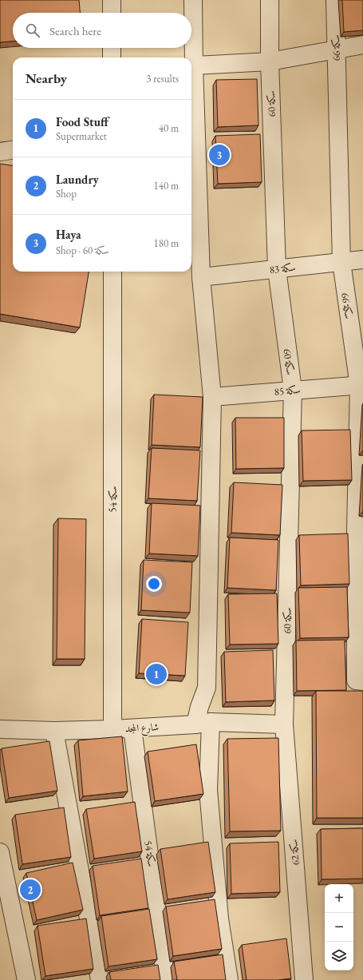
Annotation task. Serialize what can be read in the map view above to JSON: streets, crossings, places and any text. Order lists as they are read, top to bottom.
{
  "streets": {
    "street": [
      "سكة 66",
      "سكة 60",
      "سكة 83",
      "سكة 85",
      "سكة 54",
      "شارع المجد",
      "سكة 62"
    ]
  },
  "crossings": [
    ["سكة 66", "سكة 83"],
    ["سكة 66", "سكة 85"],
    ["سكة 60", "سكة 83"],
    ["سكة 60", "سكة 85"],
    ["سكة 60", "شارع المجد"],
    ["سكة 60", "سكة 62"],
    ["سكة 54", "شارع المجد"],
    ["شارع المجد", "سكة 62"]
  ],
  "page": {
    "search": "Search here",
    "heading": ["Nearby", "3 results"],
    "list": [
      {
        "mark": "1",
        "name": "Food Stuff",
        "note": "Supermarket",
        "value": "40 m"
      },
      {
        "mark": "2",
        "name": "Laundry",
        "note": "Shop",
        "value": "140 m"
      },
      {
        "mark": "3",
        "name": "Haya",
        "note": "Shop · سكة 60",
        "value": "180 m"
      }
    ],
    "pins": ["3", "1", "2"],
    "map_buttons": ["+", "−"]
  }
}
